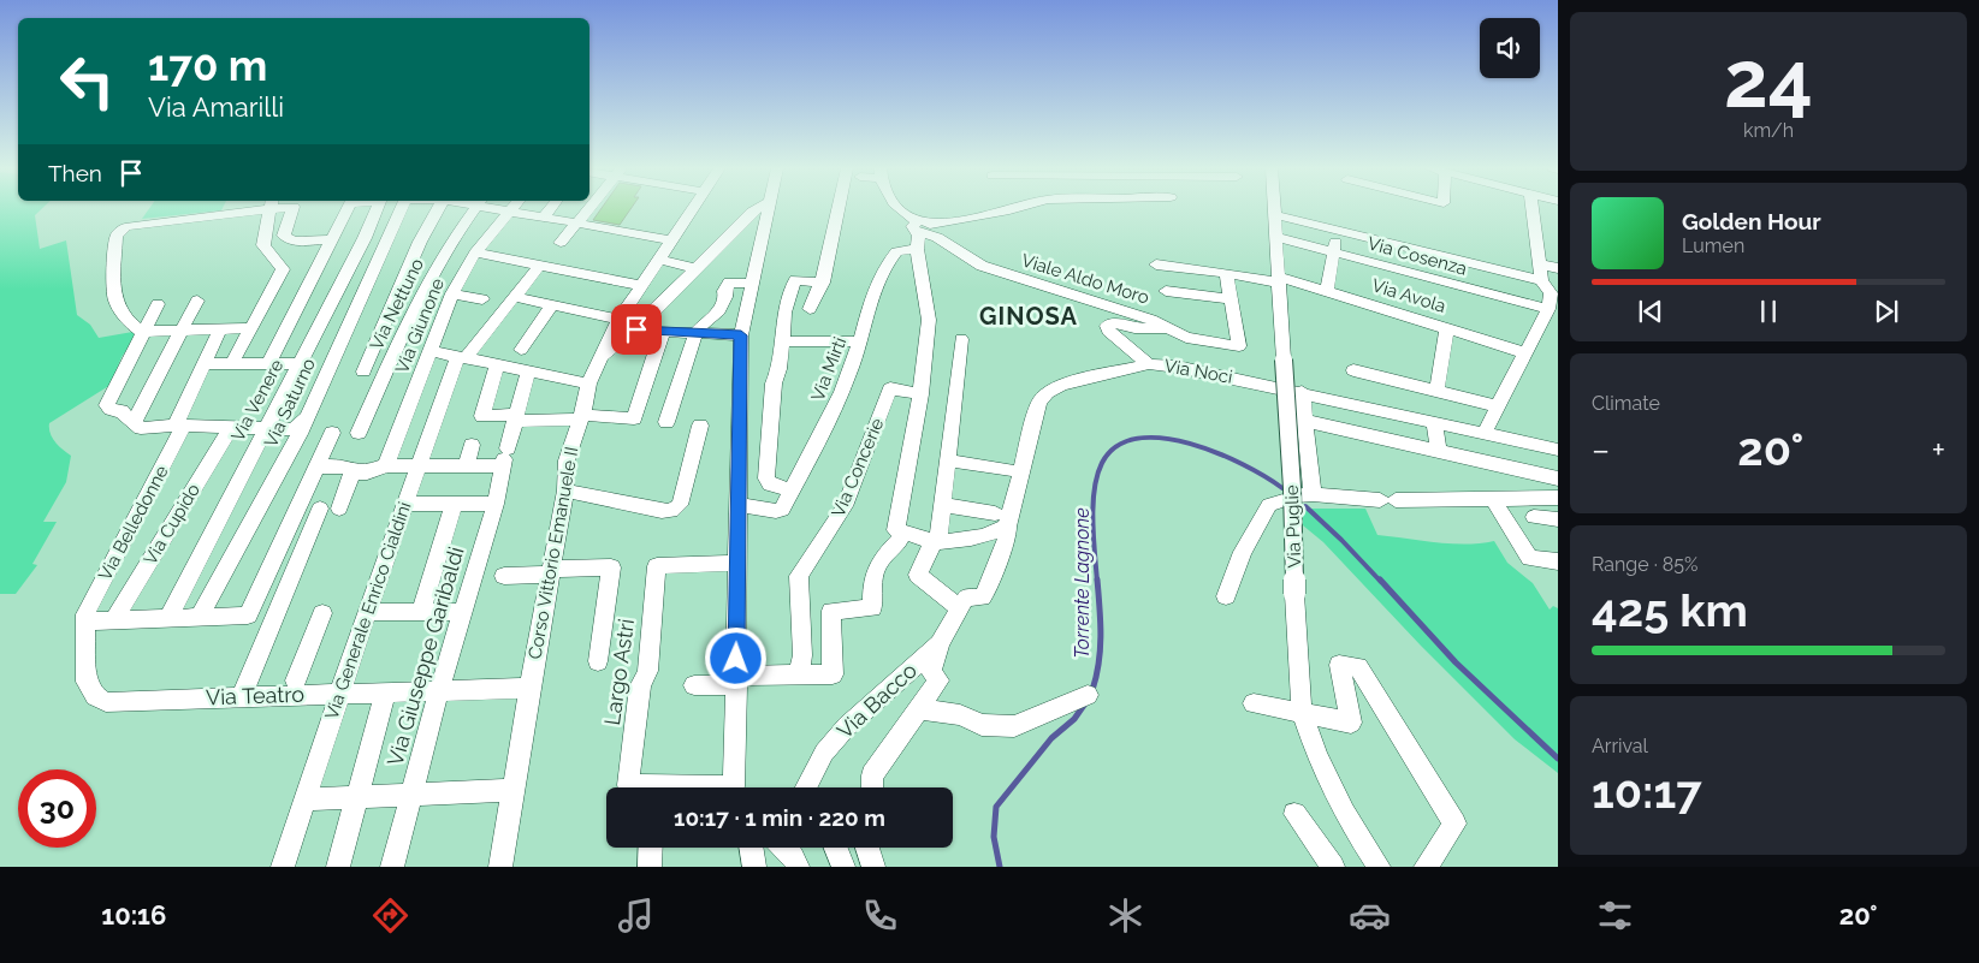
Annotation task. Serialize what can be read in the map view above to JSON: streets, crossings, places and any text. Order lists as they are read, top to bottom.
{
  "streets": {
    "street": [
      "Via Cosenza",
      "Viale Aldo Moro",
      "Via Avola",
      "Via Nettuno",
      "Via Giunone",
      "Via Mirti",
      "Via Noci",
      "Via Venere",
      "Via Saturno",
      "Via Concerie",
      "Via Belledonne",
      "Via Cupido",
      "Via Puglie",
      "Corso Vittorio Emanuele II",
      "Via Generale Enrico Cialdini",
      "Via Giuseppe Garibaldi",
      "Largo Astri",
      "Via Teatro",
      "Via Bacco"
    ]
  },
  "crossings": [
    ["Via Cosenza", "Via Puglie"],
    ["Viale Aldo Moro", "Via Mirti"],
    ["Via Avola", "Via Puglie"],
    ["Via Noci", "Via Bacco"],
    ["Via Belledonne", "Via Teatro"],
    ["Corso Vittorio Emanuele II", "Via Teatro"],
    ["Via Generale Enrico Cialdini", "Via Teatro"],
    ["Via Giuseppe Garibaldi", "Via Teatro"]
  ],
  "districts": ["GINOSA"],
  "water": ["Torrente Lagnone"],
  "page": {
    "tile": [
      ["24", "km/h"],
      "Climate",
      ["Range · 85%", "425 km"],
      ["Arrival", "10:17"]
    ],
    "turn": ["170 m", "Via Amarilli"],
    "then": "Then",
    "song": ["Golden Hour", "Lumen"],
    "heat": ["−", "20°", "+"],
    "limit": "30",
    "trip": "10:17 · 1 min · 220 m",
    "tabs": ["10:16", "20°"]
  }
}
